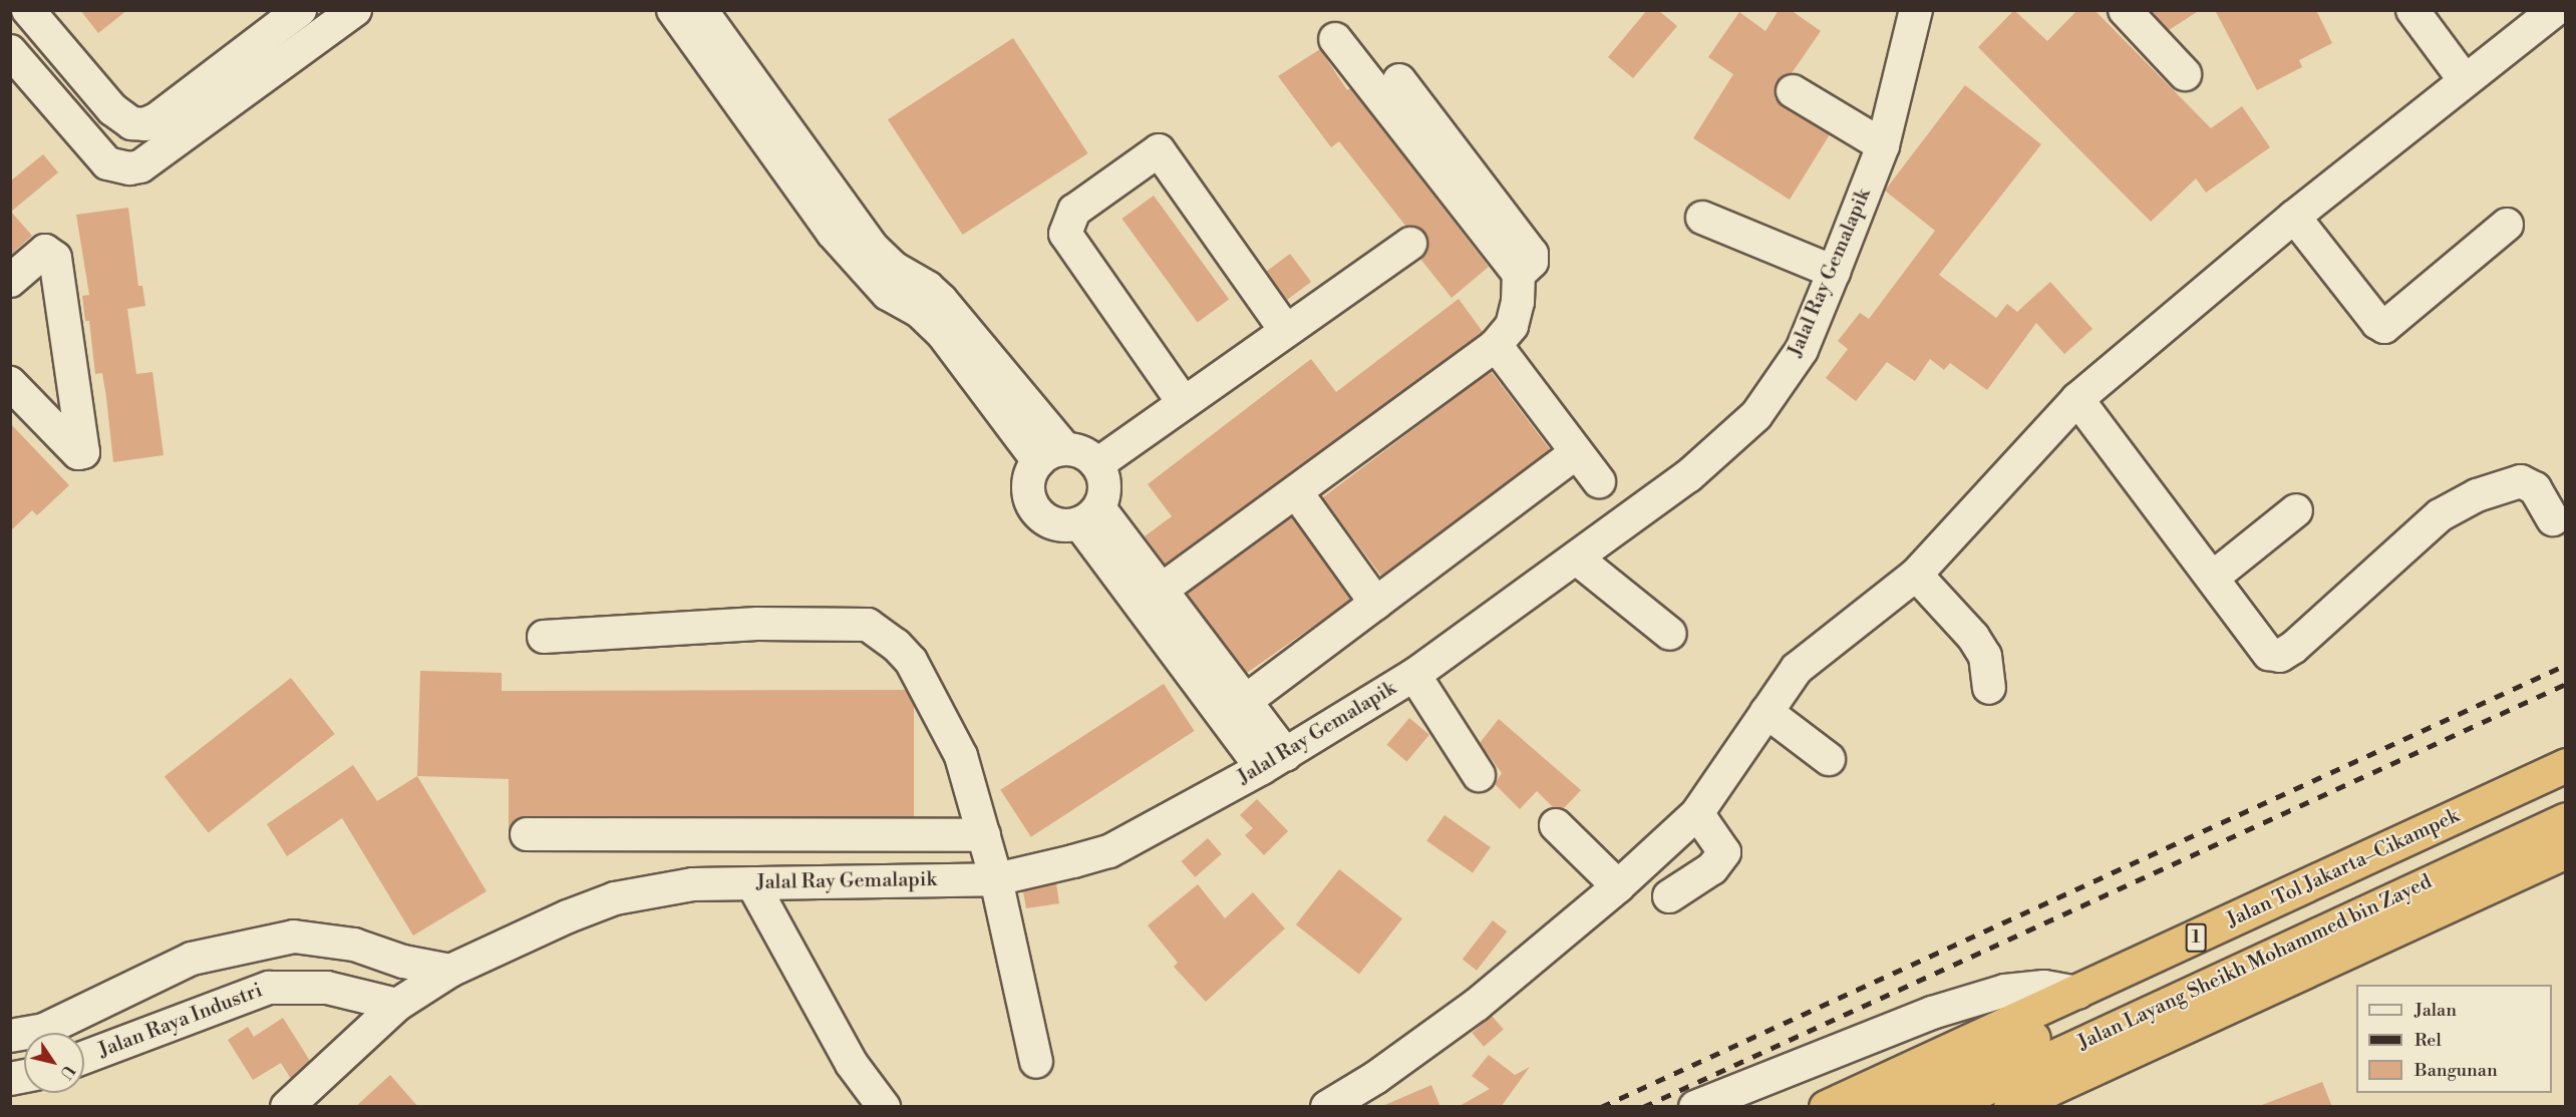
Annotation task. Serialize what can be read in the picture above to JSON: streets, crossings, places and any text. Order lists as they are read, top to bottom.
{
  "streets": {
    "highway": ["Jalan Tol Jakarta–Cikampek", "1", "Jalan Layang Sheikh Mohammed bin Zayed"],
    "street": ["Jalal Ray Gemalapik", "Jalan Raya Industri"]
  },
  "crossings": [
    ["Jalal Ray Gemalapik", "Jalan Raya Industri"]
  ],
  "legend": ["Jalan", "Rel", "Bangunan"],
  "north": "bottom right"
}
